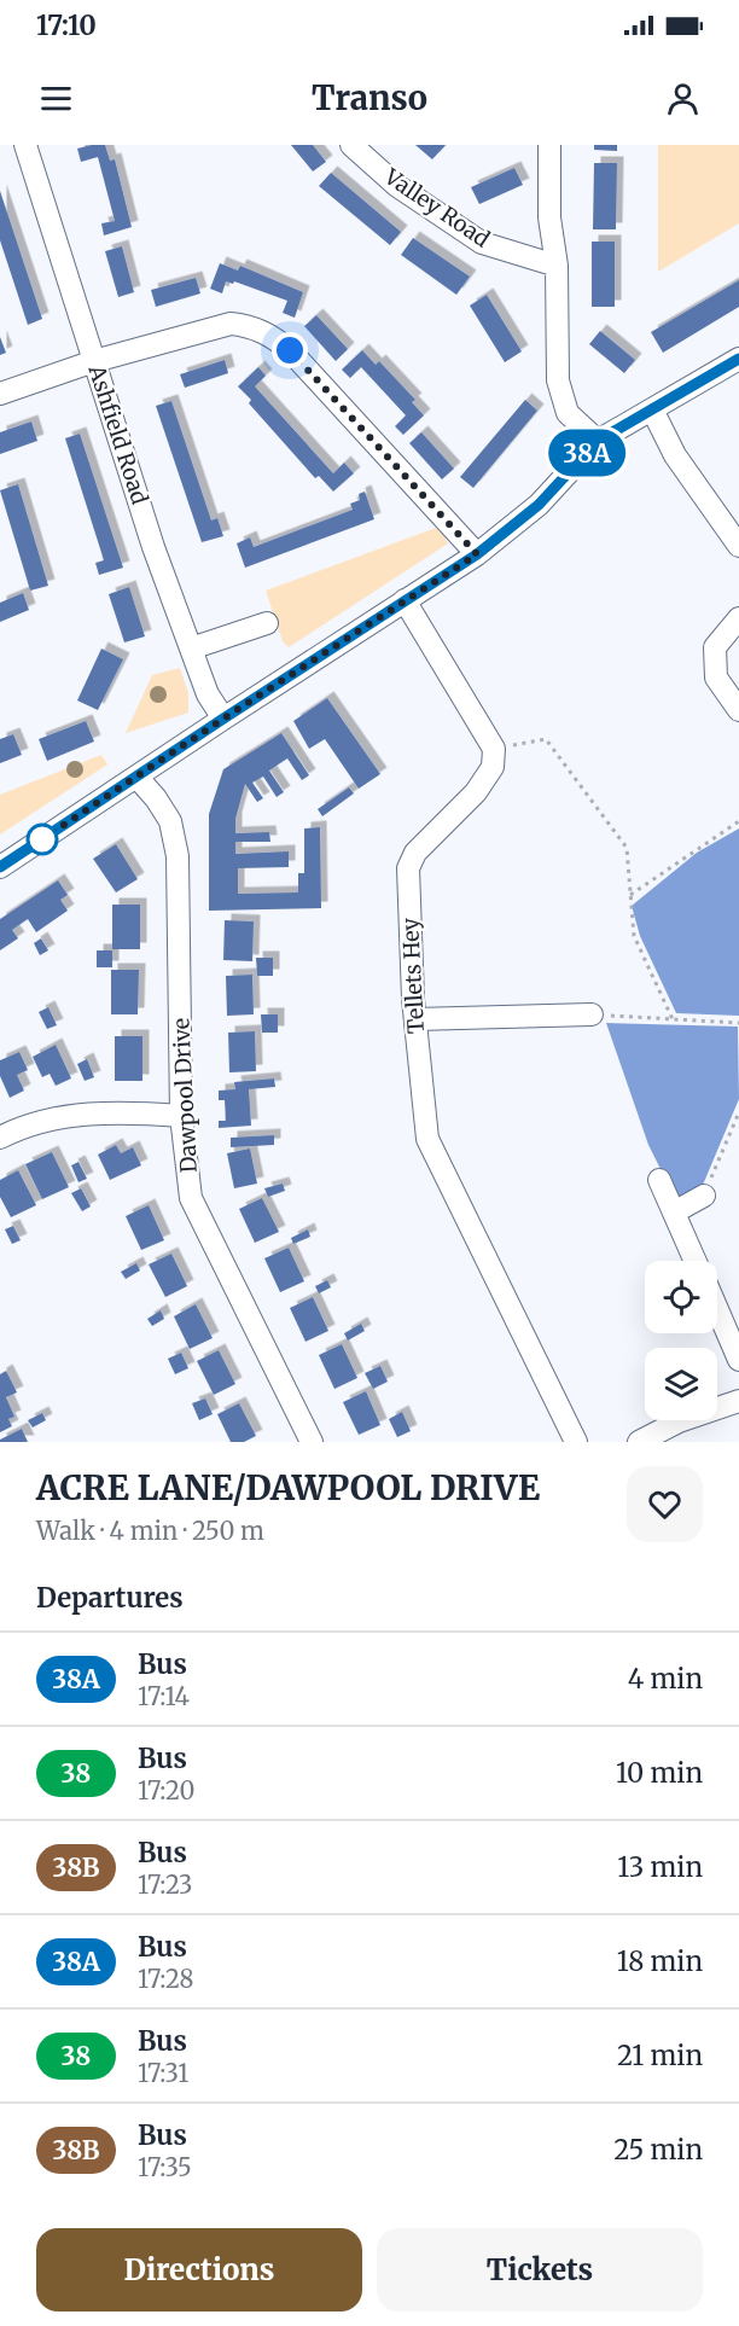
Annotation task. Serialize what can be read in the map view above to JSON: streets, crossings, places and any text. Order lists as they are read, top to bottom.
{
  "streets": {
    "street": [
      "Valley Road",
      "Ashfield Road",
      "Tellets Hey",
      "Dawpool Drive"
    ]
  },
  "lines": ["bus line 38A"],
  "page": {
    "status": "17:10",
    "header": "Transo",
    "on_map": "38A",
    "heading": [
      ["ACRE LANE/DAWPOOL DRIVE", "Walk · 4 min · 250 m"],
      "Departures"
    ],
    "list": [
      {
        "mark": "38A",
        "name": "Bus",
        "note": "17:14",
        "value": "4 min"
      },
      {
        "mark": "38",
        "name": "Bus",
        "note": "17:20",
        "value": "10 min"
      },
      {
        "mark": "38B",
        "name": "Bus",
        "note": "17:23",
        "value": "13 min"
      },
      {
        "mark": "38A",
        "name": "Bus",
        "note": "17:28",
        "value": "18 min"
      },
      {
        "mark": "38",
        "name": "Bus",
        "note": "17:31",
        "value": "21 min"
      },
      {
        "mark": "38B",
        "name": "Bus",
        "note": "17:35",
        "value": "25 min"
      }
    ],
    "buttons": ["Directions", "Tickets"]
  }
}
